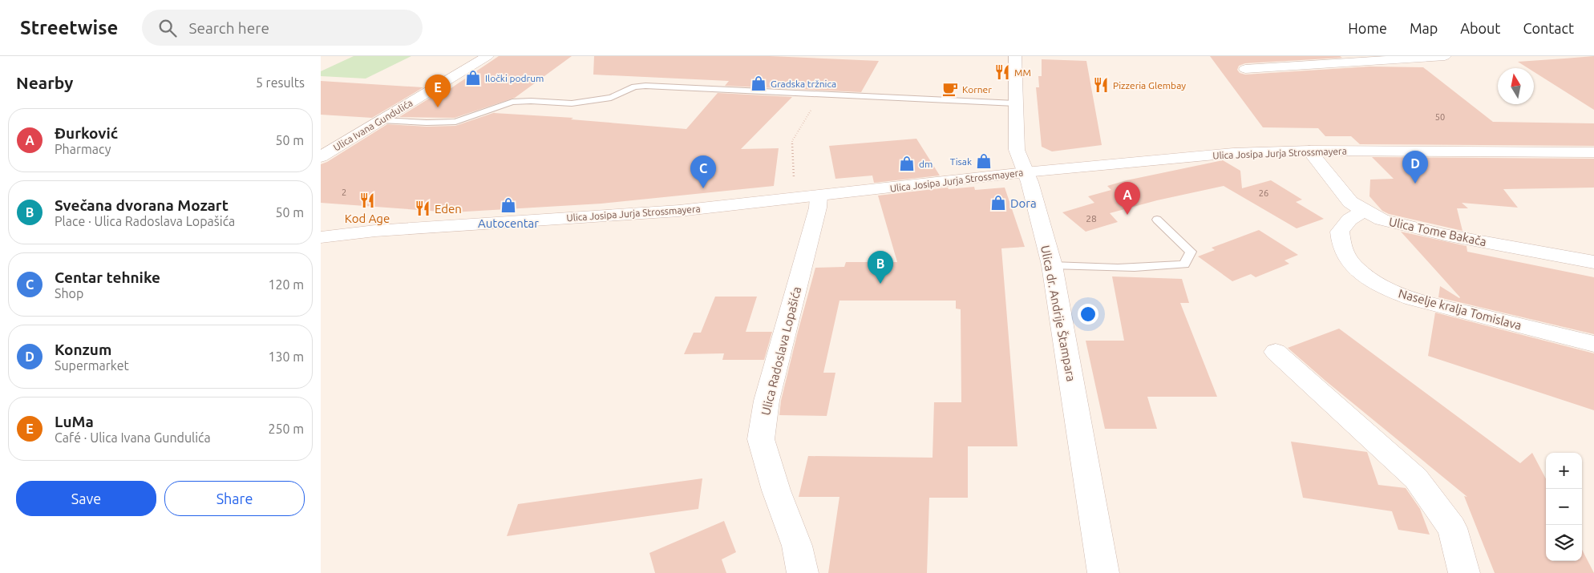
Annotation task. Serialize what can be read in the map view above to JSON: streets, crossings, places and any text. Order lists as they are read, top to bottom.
{
  "streets": {
    "street": [
      "Ulica Ivana Gundulića",
      "Ulica Josipa Jurja Strossmayera",
      "Ulica Tome Bakača",
      "Naselje kralja Tomislava",
      "Ulica dr. Andrije Štampara",
      "Ulica Radoslava Lopašića"
    ]
  },
  "crossings": [
    ["Ulica Josipa Jurja Strossmayera", "Ulica Tome Bakača"],
    ["Ulica Josipa Jurja Strossmayera", "Ulica dr. Andrije Štampara"],
    ["Ulica Josipa Jurja Strossmayera", "Ulica Radoslava Lopašića"],
    ["Ulica Tome Bakača", "Naselje kralja Tomislava"]
  ],
  "places": {
    "restaurant": [
      "MM",
      "Pizzeria Glembay",
      "Kod Age",
      "Eden"
    ],
    "shop": [
      "Iločki podrum",
      "Gradska tržnica",
      "Tisak",
      "dm",
      "Dora",
      "Autocentar"
    ],
    "cafe": ["Korner"]
  },
  "house_numbers": [
    "50",
    "2",
    "26",
    "28"
  ],
  "north": "top",
  "page": {
    "header": "Streetwise",
    "search": "Search here",
    "nav": [
      "Home",
      "Map",
      "About",
      "Contact"
    ],
    "heading": ["Nearby", "5 results"],
    "pins": [
      "E",
      "D",
      "C",
      "A",
      "B"
    ],
    "list": [
      {
        "mark": "A",
        "name": "Đurković",
        "note": "Pharmacy",
        "value": "50 m"
      },
      {
        "mark": "B",
        "name": "Svečana dvorana Mozart",
        "note": "Place · Ulica Radoslava Lopašića",
        "value": "50 m"
      },
      {
        "mark": "C",
        "name": "Centar tehnike",
        "note": "Shop",
        "value": "120 m"
      },
      {
        "mark": "D",
        "name": "Konzum",
        "note": "Supermarket",
        "value": "130 m"
      },
      {
        "mark": "E",
        "name": "LuMa",
        "note": "Café · Ulica Ivana Gundulića",
        "value": "250 m"
      }
    ],
    "map_buttons": ["+", "−"],
    "buttons": ["Save", "Share"]
  }
}
